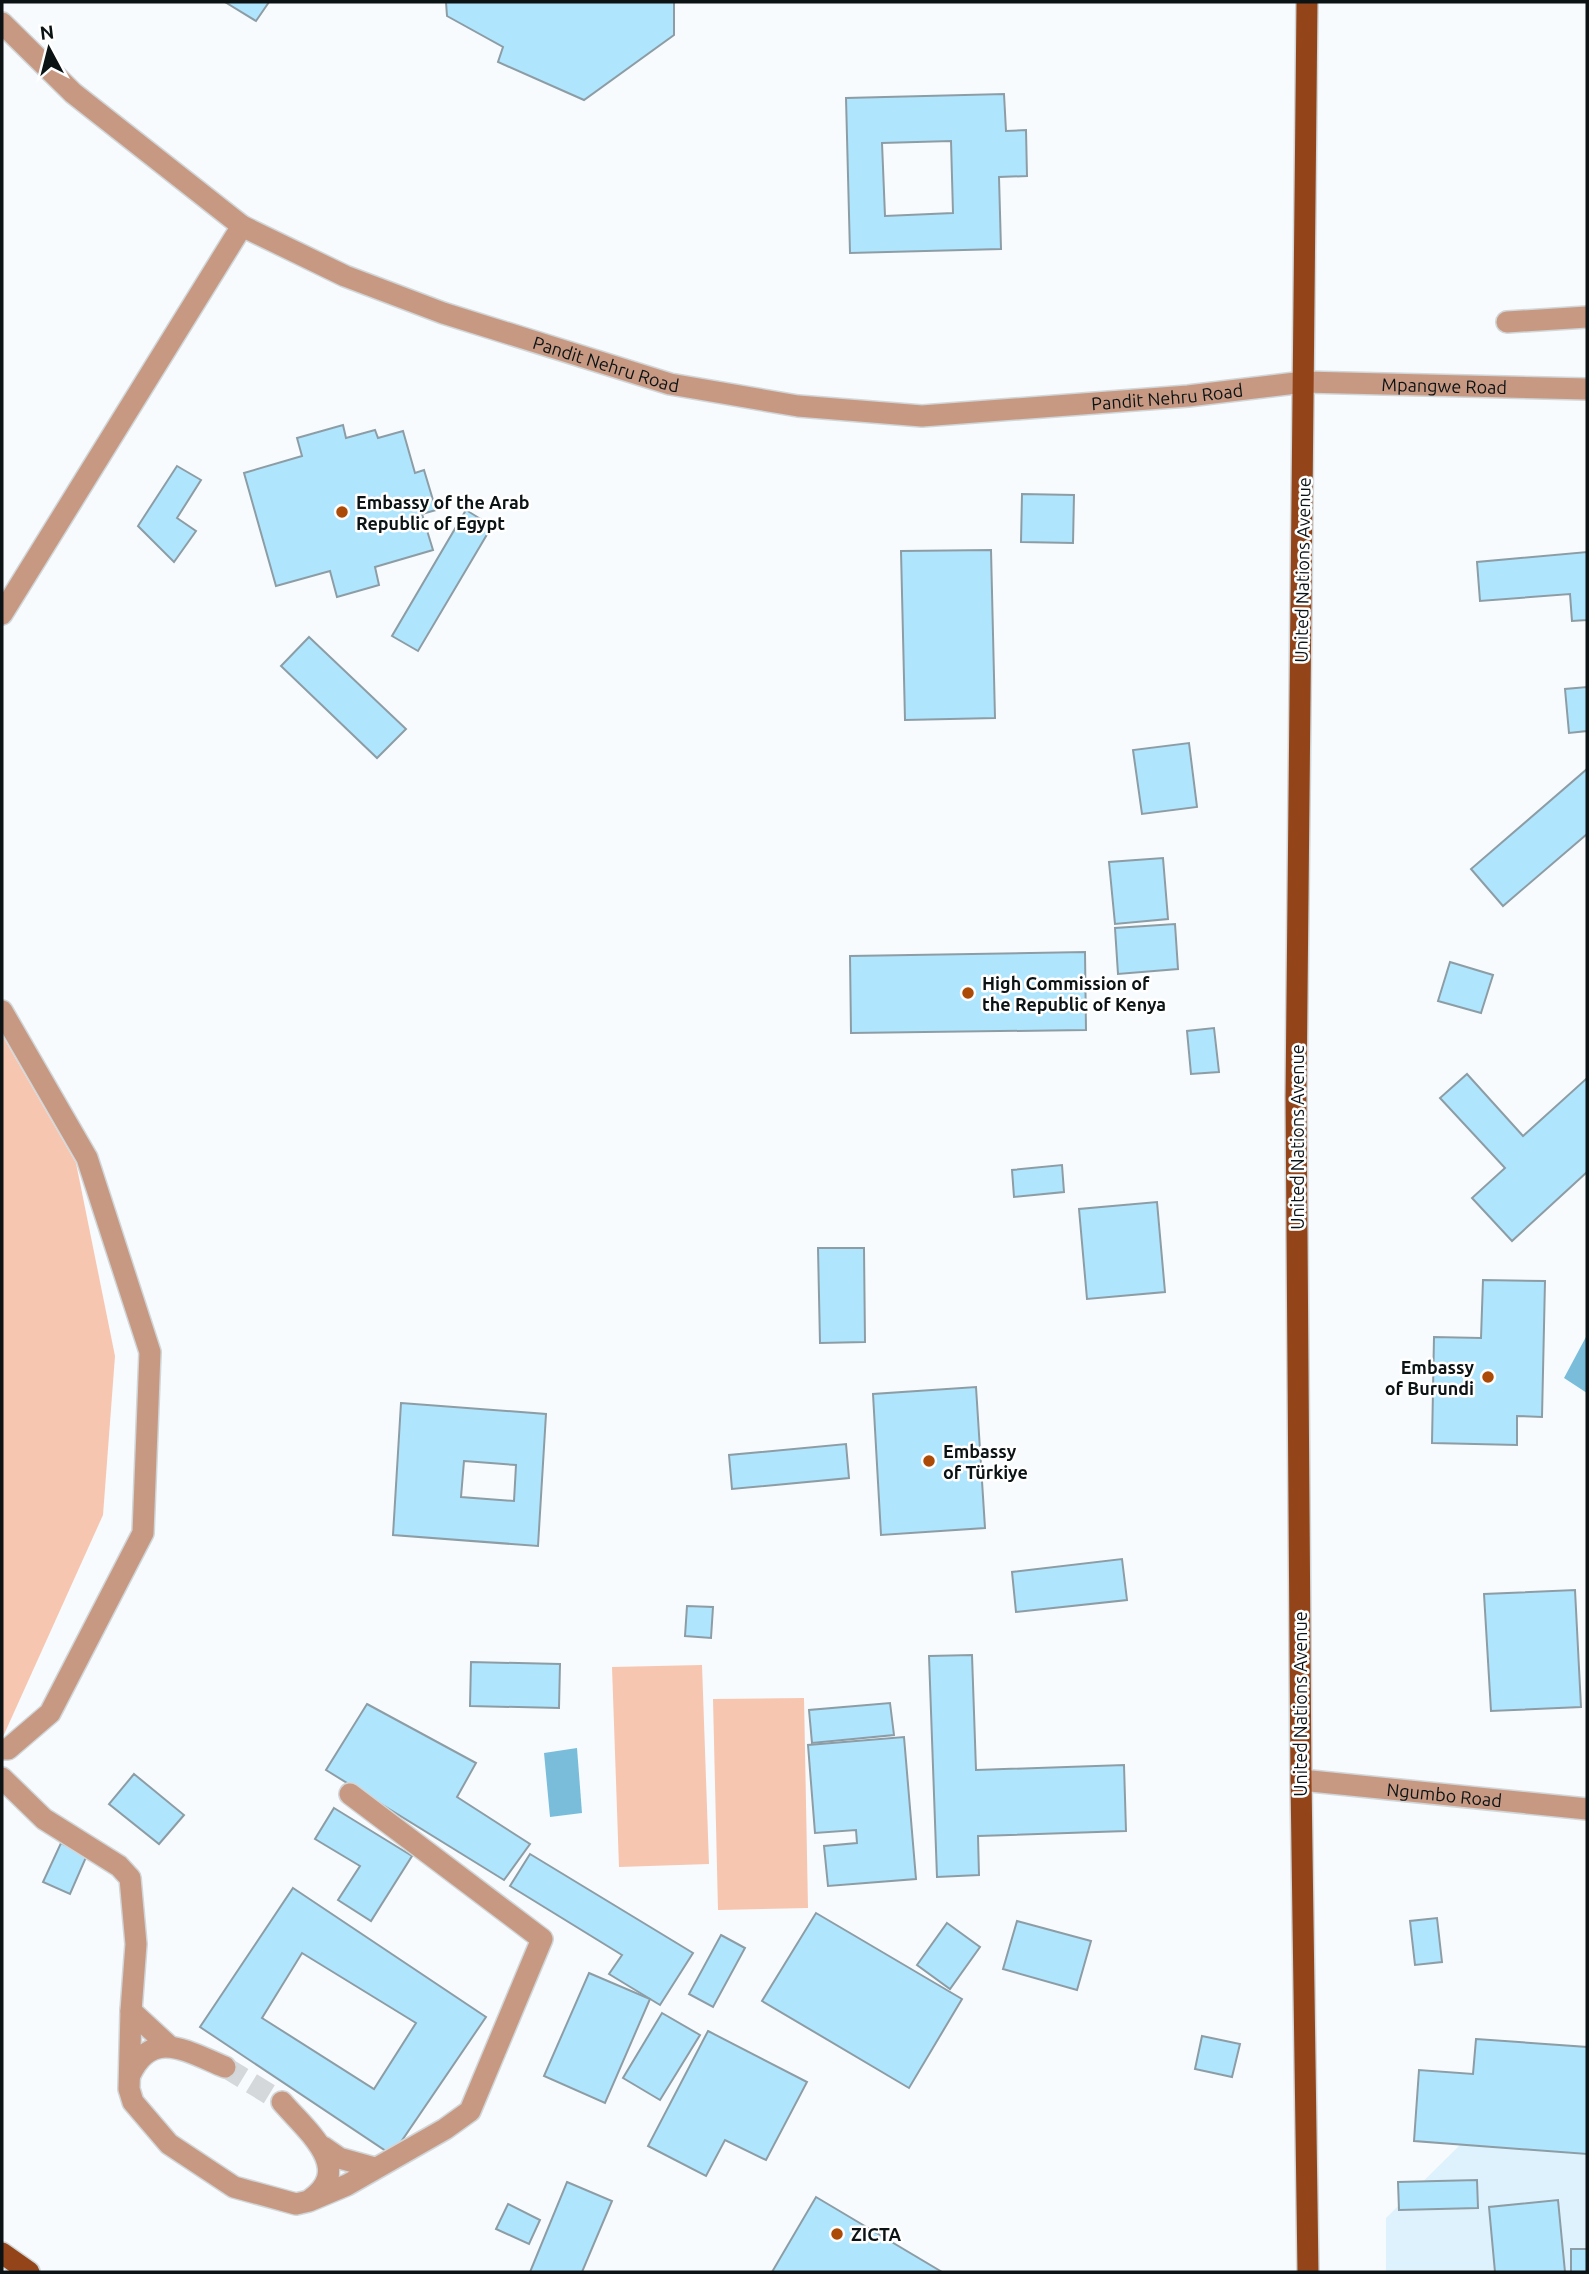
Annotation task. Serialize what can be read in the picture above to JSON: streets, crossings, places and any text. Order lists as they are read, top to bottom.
{
  "streets": {
    "main road": ["United Nations Avenue"],
    "street": ["Pandit Nehru Road", "Mpangwe Road", "Ngumbo Road"]
  },
  "crossings": [
    ["Pandit Nehru Road", "Mpangwe Road"],
    ["Pandit Nehru Road", "United Nations Avenue"],
    ["Mpangwe Road", "United Nations Avenue"],
    ["United Nations Avenue", "Ngumbo Road"]
  ],
  "places": [
    "Embassy of the Arab Republic of Egypt",
    "High Commission of the Republic of Kenya",
    "Embassy of Burundi",
    "Embassy of Türkiye",
    "ZICTA"
  ],
  "north": "top"
}
